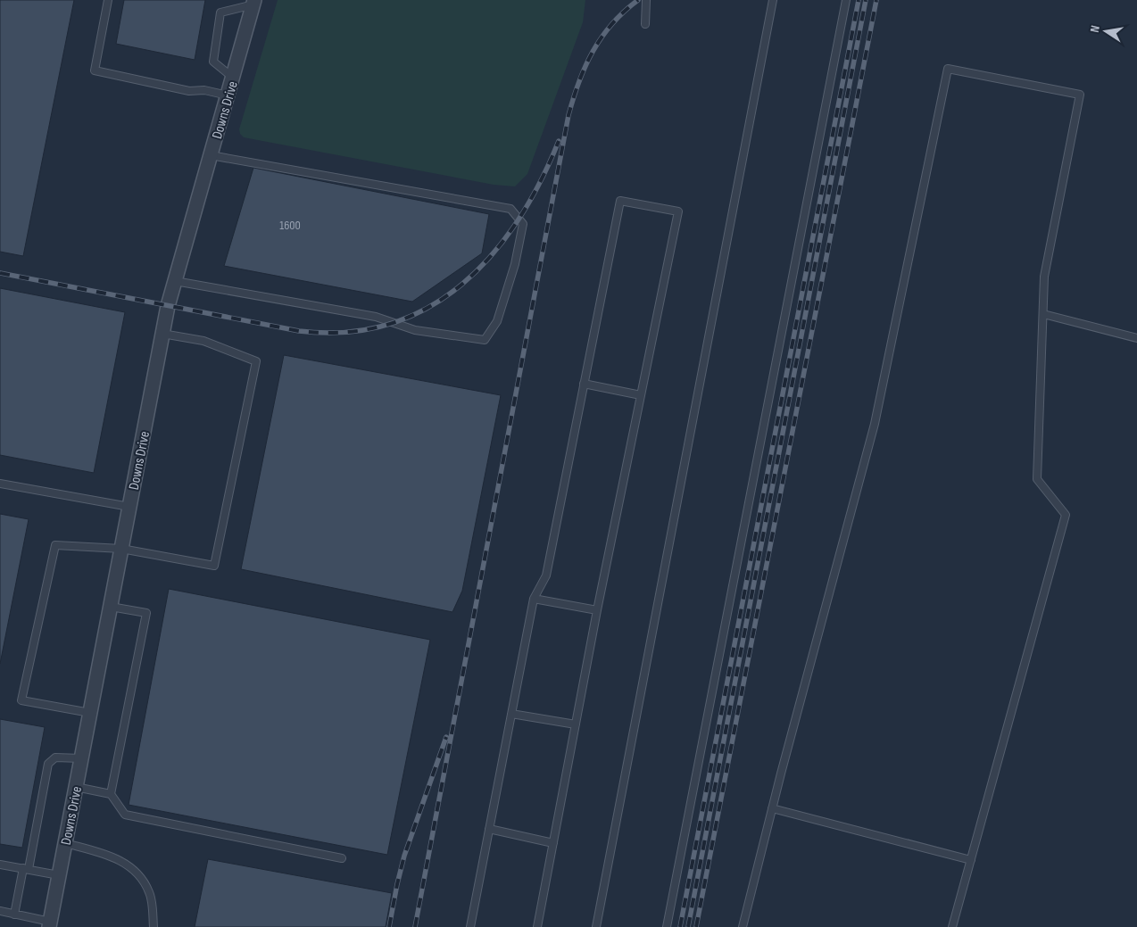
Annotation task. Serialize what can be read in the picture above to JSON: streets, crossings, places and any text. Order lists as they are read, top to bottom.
{
  "streets": {
    "street": ["Downs Drive"]
  },
  "house_numbers": ["1600"],
  "north": "left"
}
